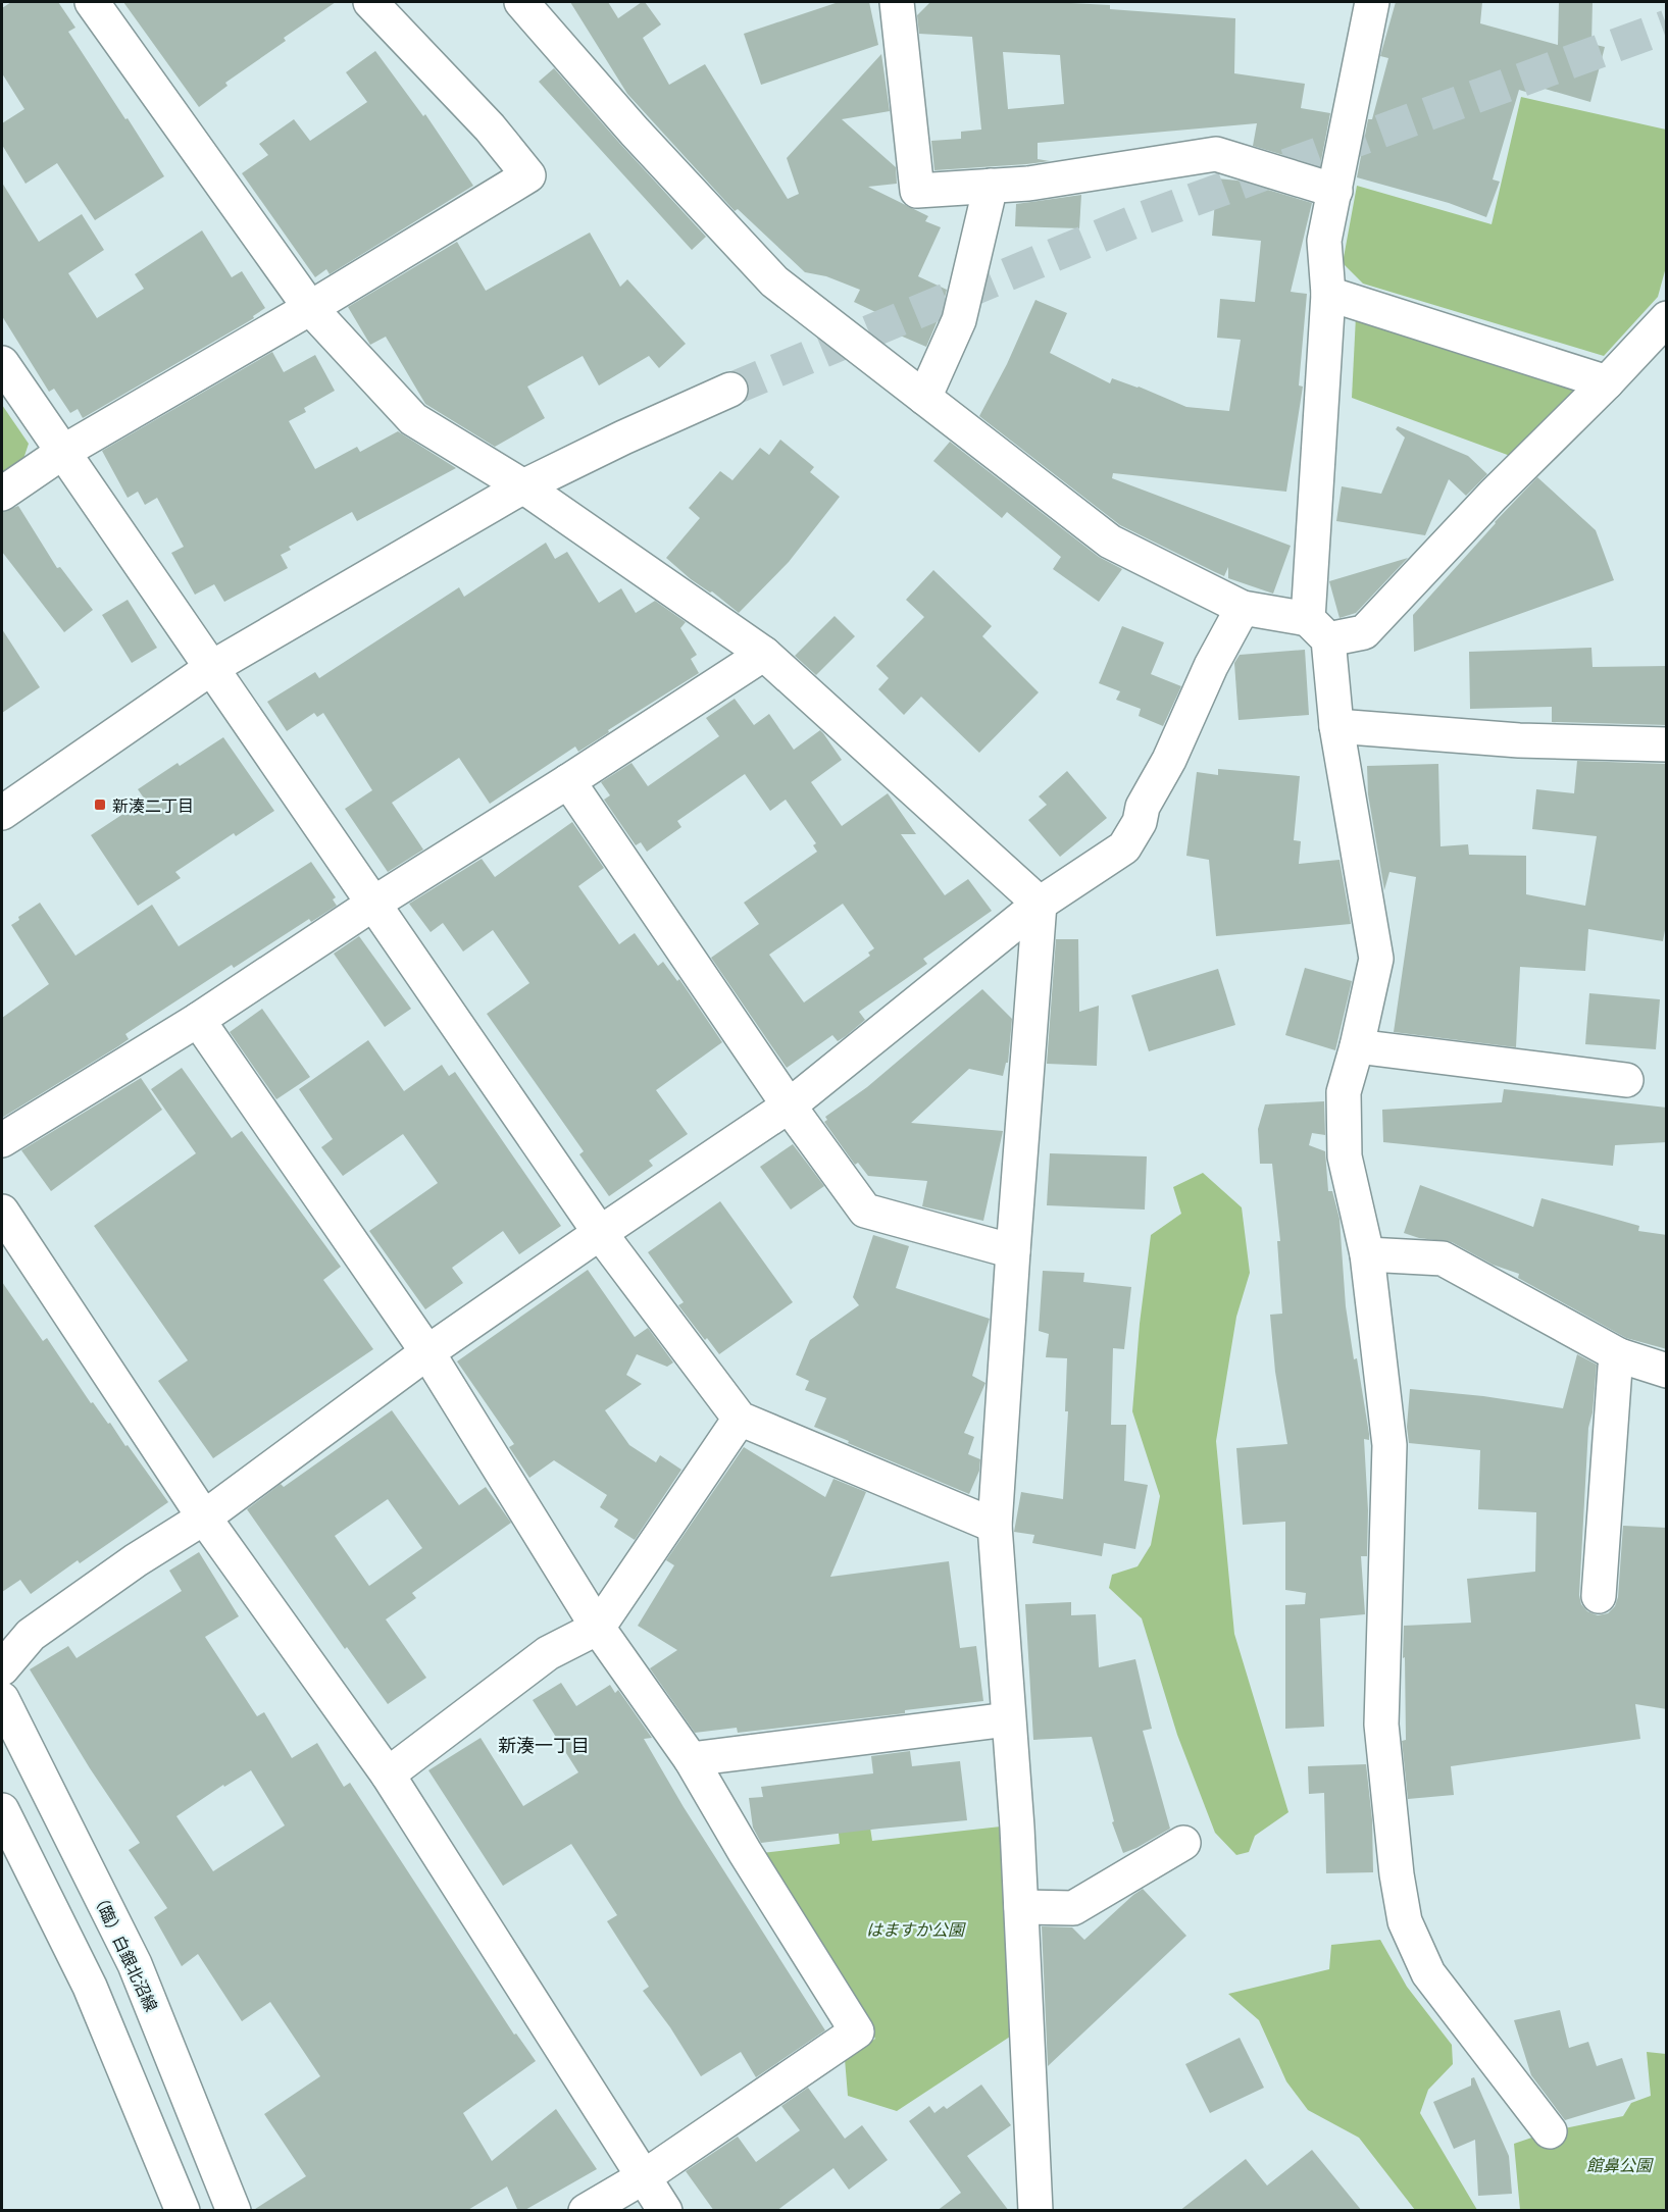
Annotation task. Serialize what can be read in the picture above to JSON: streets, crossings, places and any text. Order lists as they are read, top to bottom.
{
  "streets": {
    "street": ["（臨）白銀北沼線"]
  },
  "districts": ["新湊一丁目"],
  "parks": ["はますか公園", "館鼻公園"],
  "places": {
    "transit": ["新湊二丁目"]
  }
}
